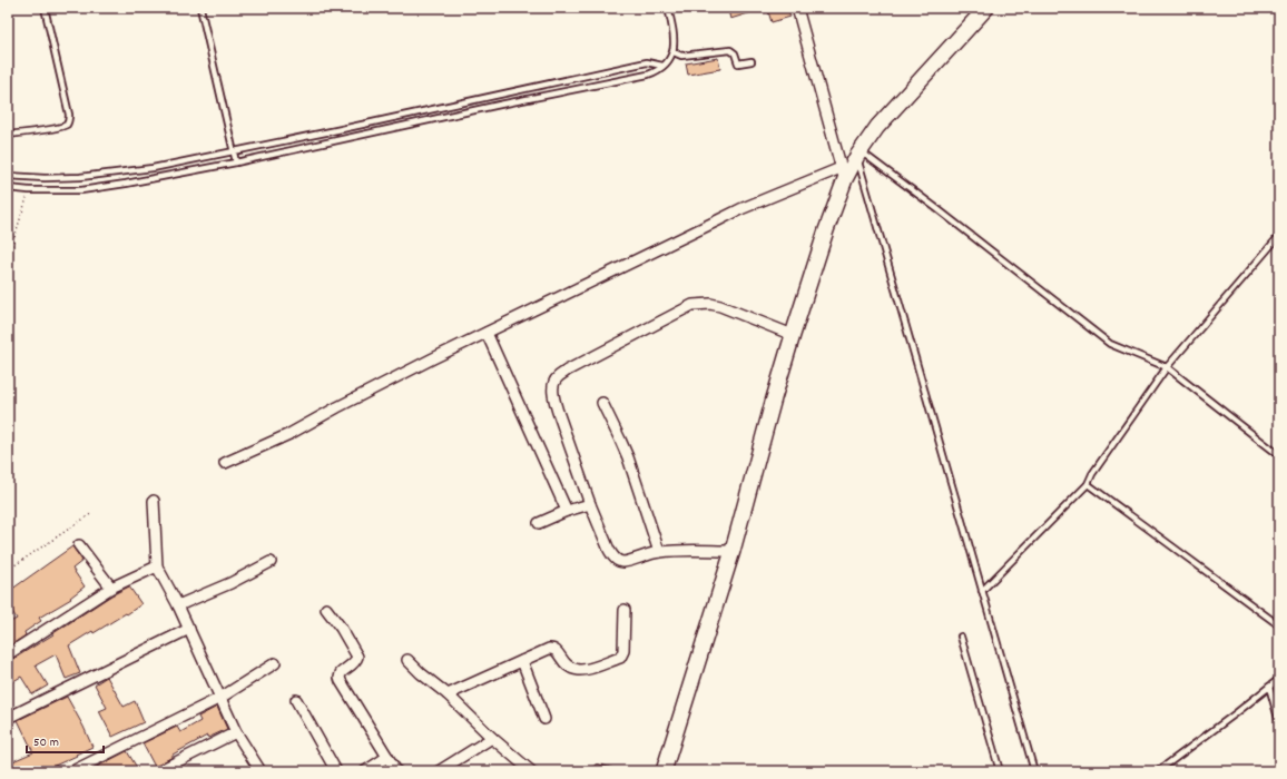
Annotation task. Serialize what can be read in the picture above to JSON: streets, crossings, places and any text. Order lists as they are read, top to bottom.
{
  "scale_bar": "50 m"
}
